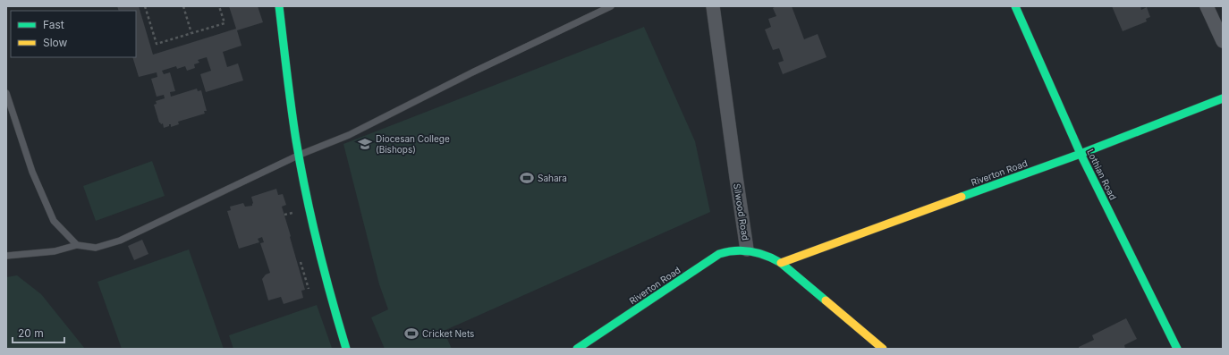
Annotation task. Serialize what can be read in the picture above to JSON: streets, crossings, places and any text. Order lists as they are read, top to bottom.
{
  "streets": {
    "street": ["Riverton Road", "Lothian Road", "Silwood Road"]
  },
  "crossings": [
    ["Riverton Road", "Lothian Road"],
    ["Riverton Road", "Silwood Road"]
  ],
  "places": {
    "school or university": ["Diocesan College (Bishops)"],
    "sports": ["Sahara", "Cricket Nets"]
  },
  "legend": ["Fast", "Slow"],
  "scale_bar": "20 m"
}
